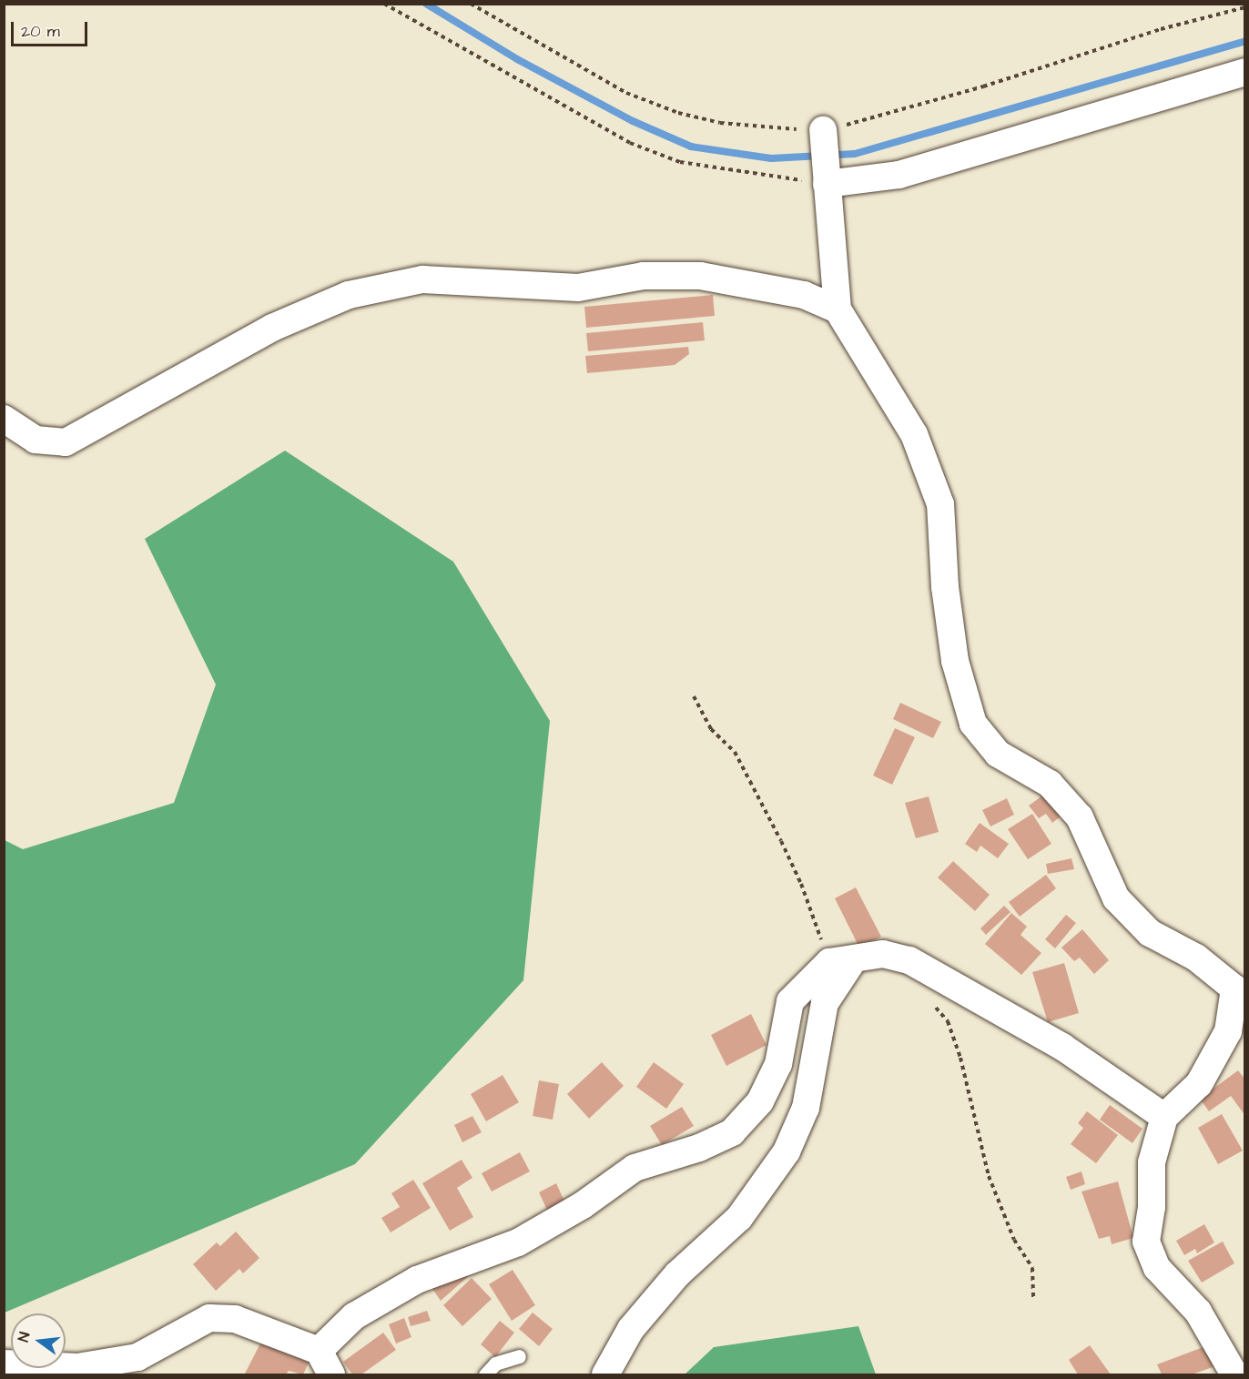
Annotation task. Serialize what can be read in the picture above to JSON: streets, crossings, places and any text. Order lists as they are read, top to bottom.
{
  "scale_bar": "20 m",
  "north": "left"
}
